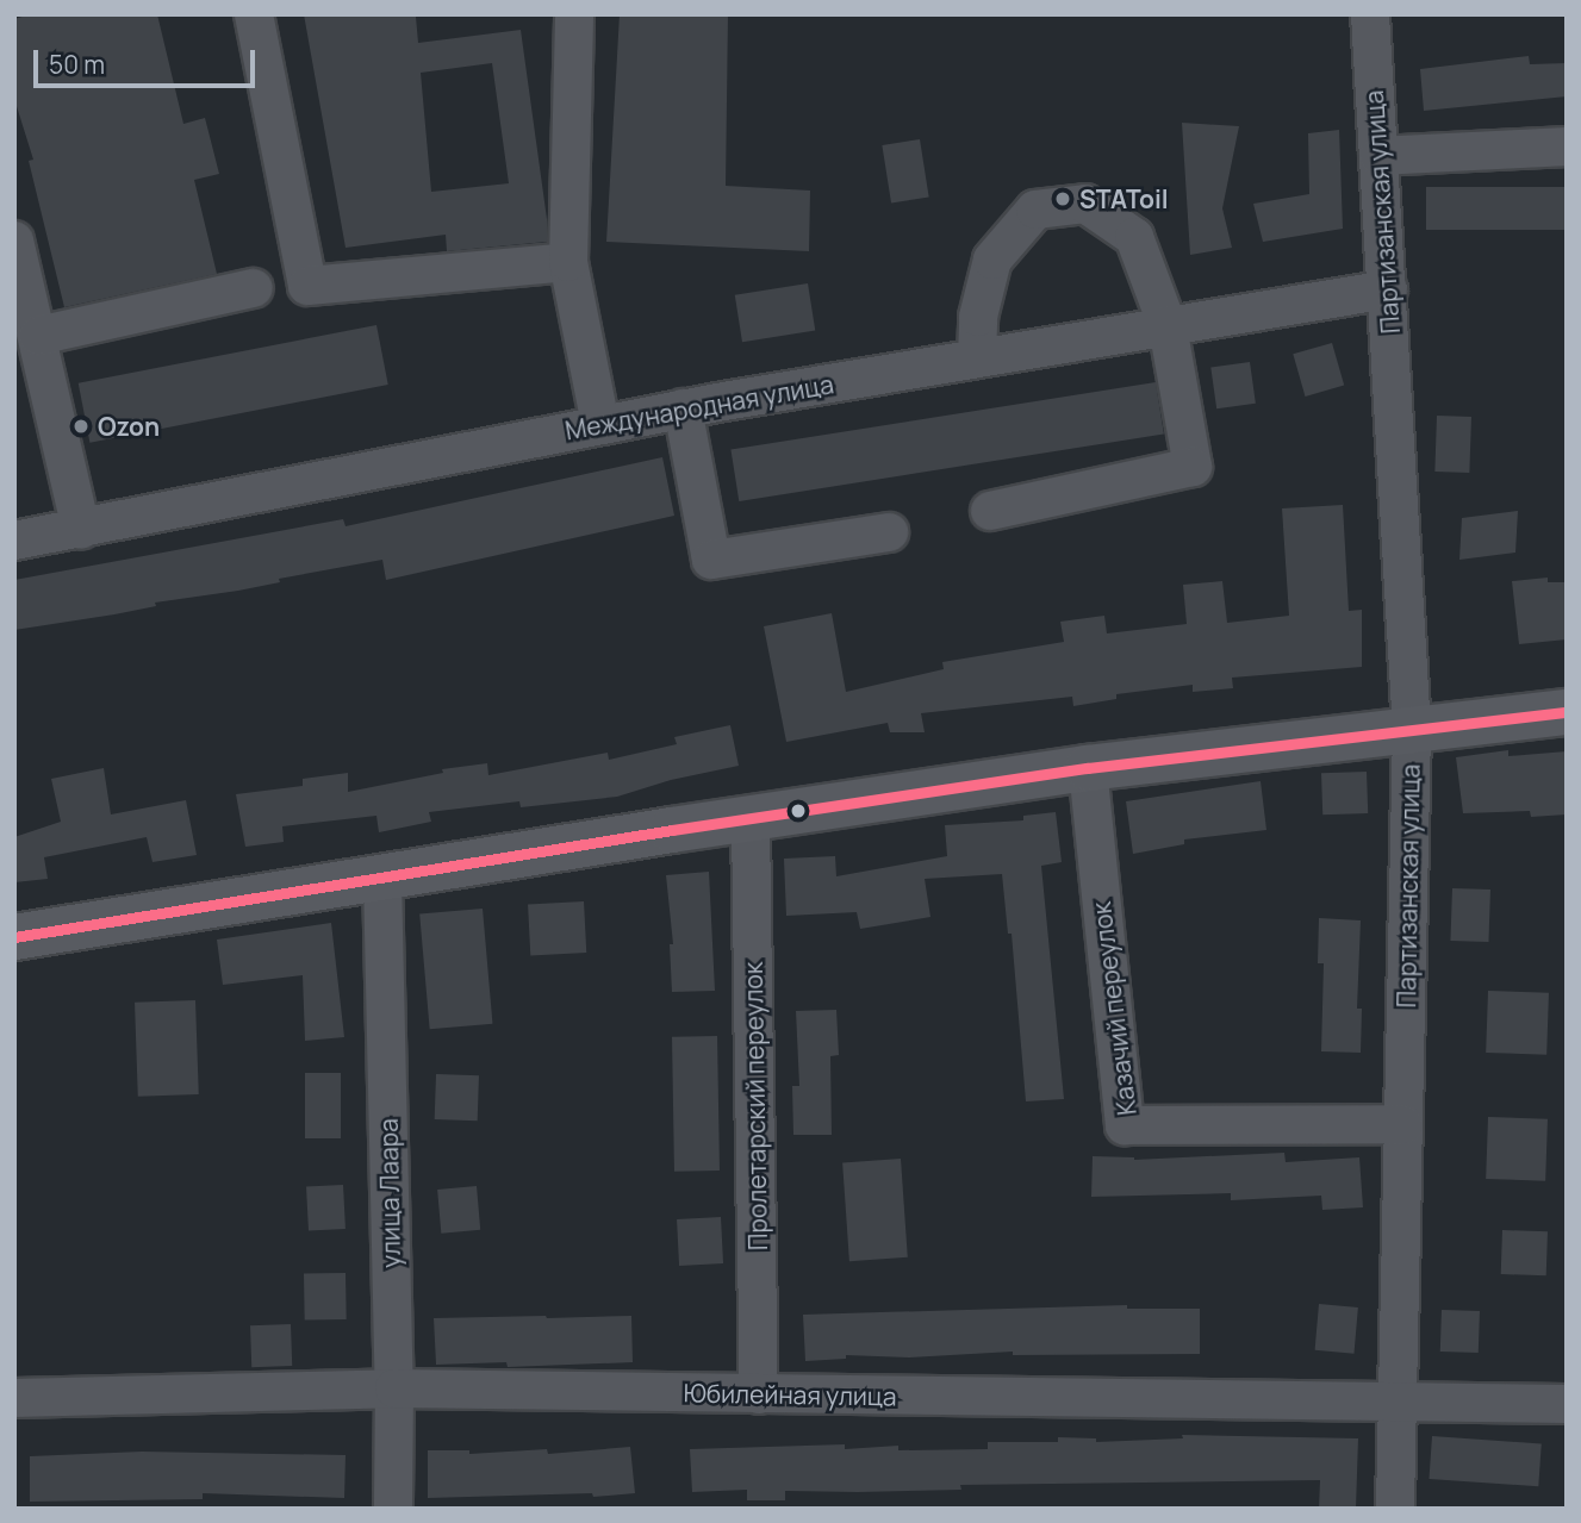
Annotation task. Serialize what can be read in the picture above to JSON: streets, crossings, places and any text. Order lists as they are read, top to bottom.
{
  "streets": {
    "street": [
      "Партизанская улица",
      "Международная улица",
      "Казачий переулок",
      "Пролетарский переулок",
      "улица Лаара",
      "Юбилейная улица"
    ]
  },
  "crossings": [
    ["Партизанская улица", "Международная улица"],
    ["Партизанская улица", "Казачий переулок"],
    ["Партизанская улица", "Юбилейная улица"],
    ["Пролетарский переулок", "Юбилейная улица"],
    ["улица Лаара", "Юбилейная улица"]
  ],
  "places": ["STAToil", "Ozon"],
  "scale_bar": "50 m"
}
